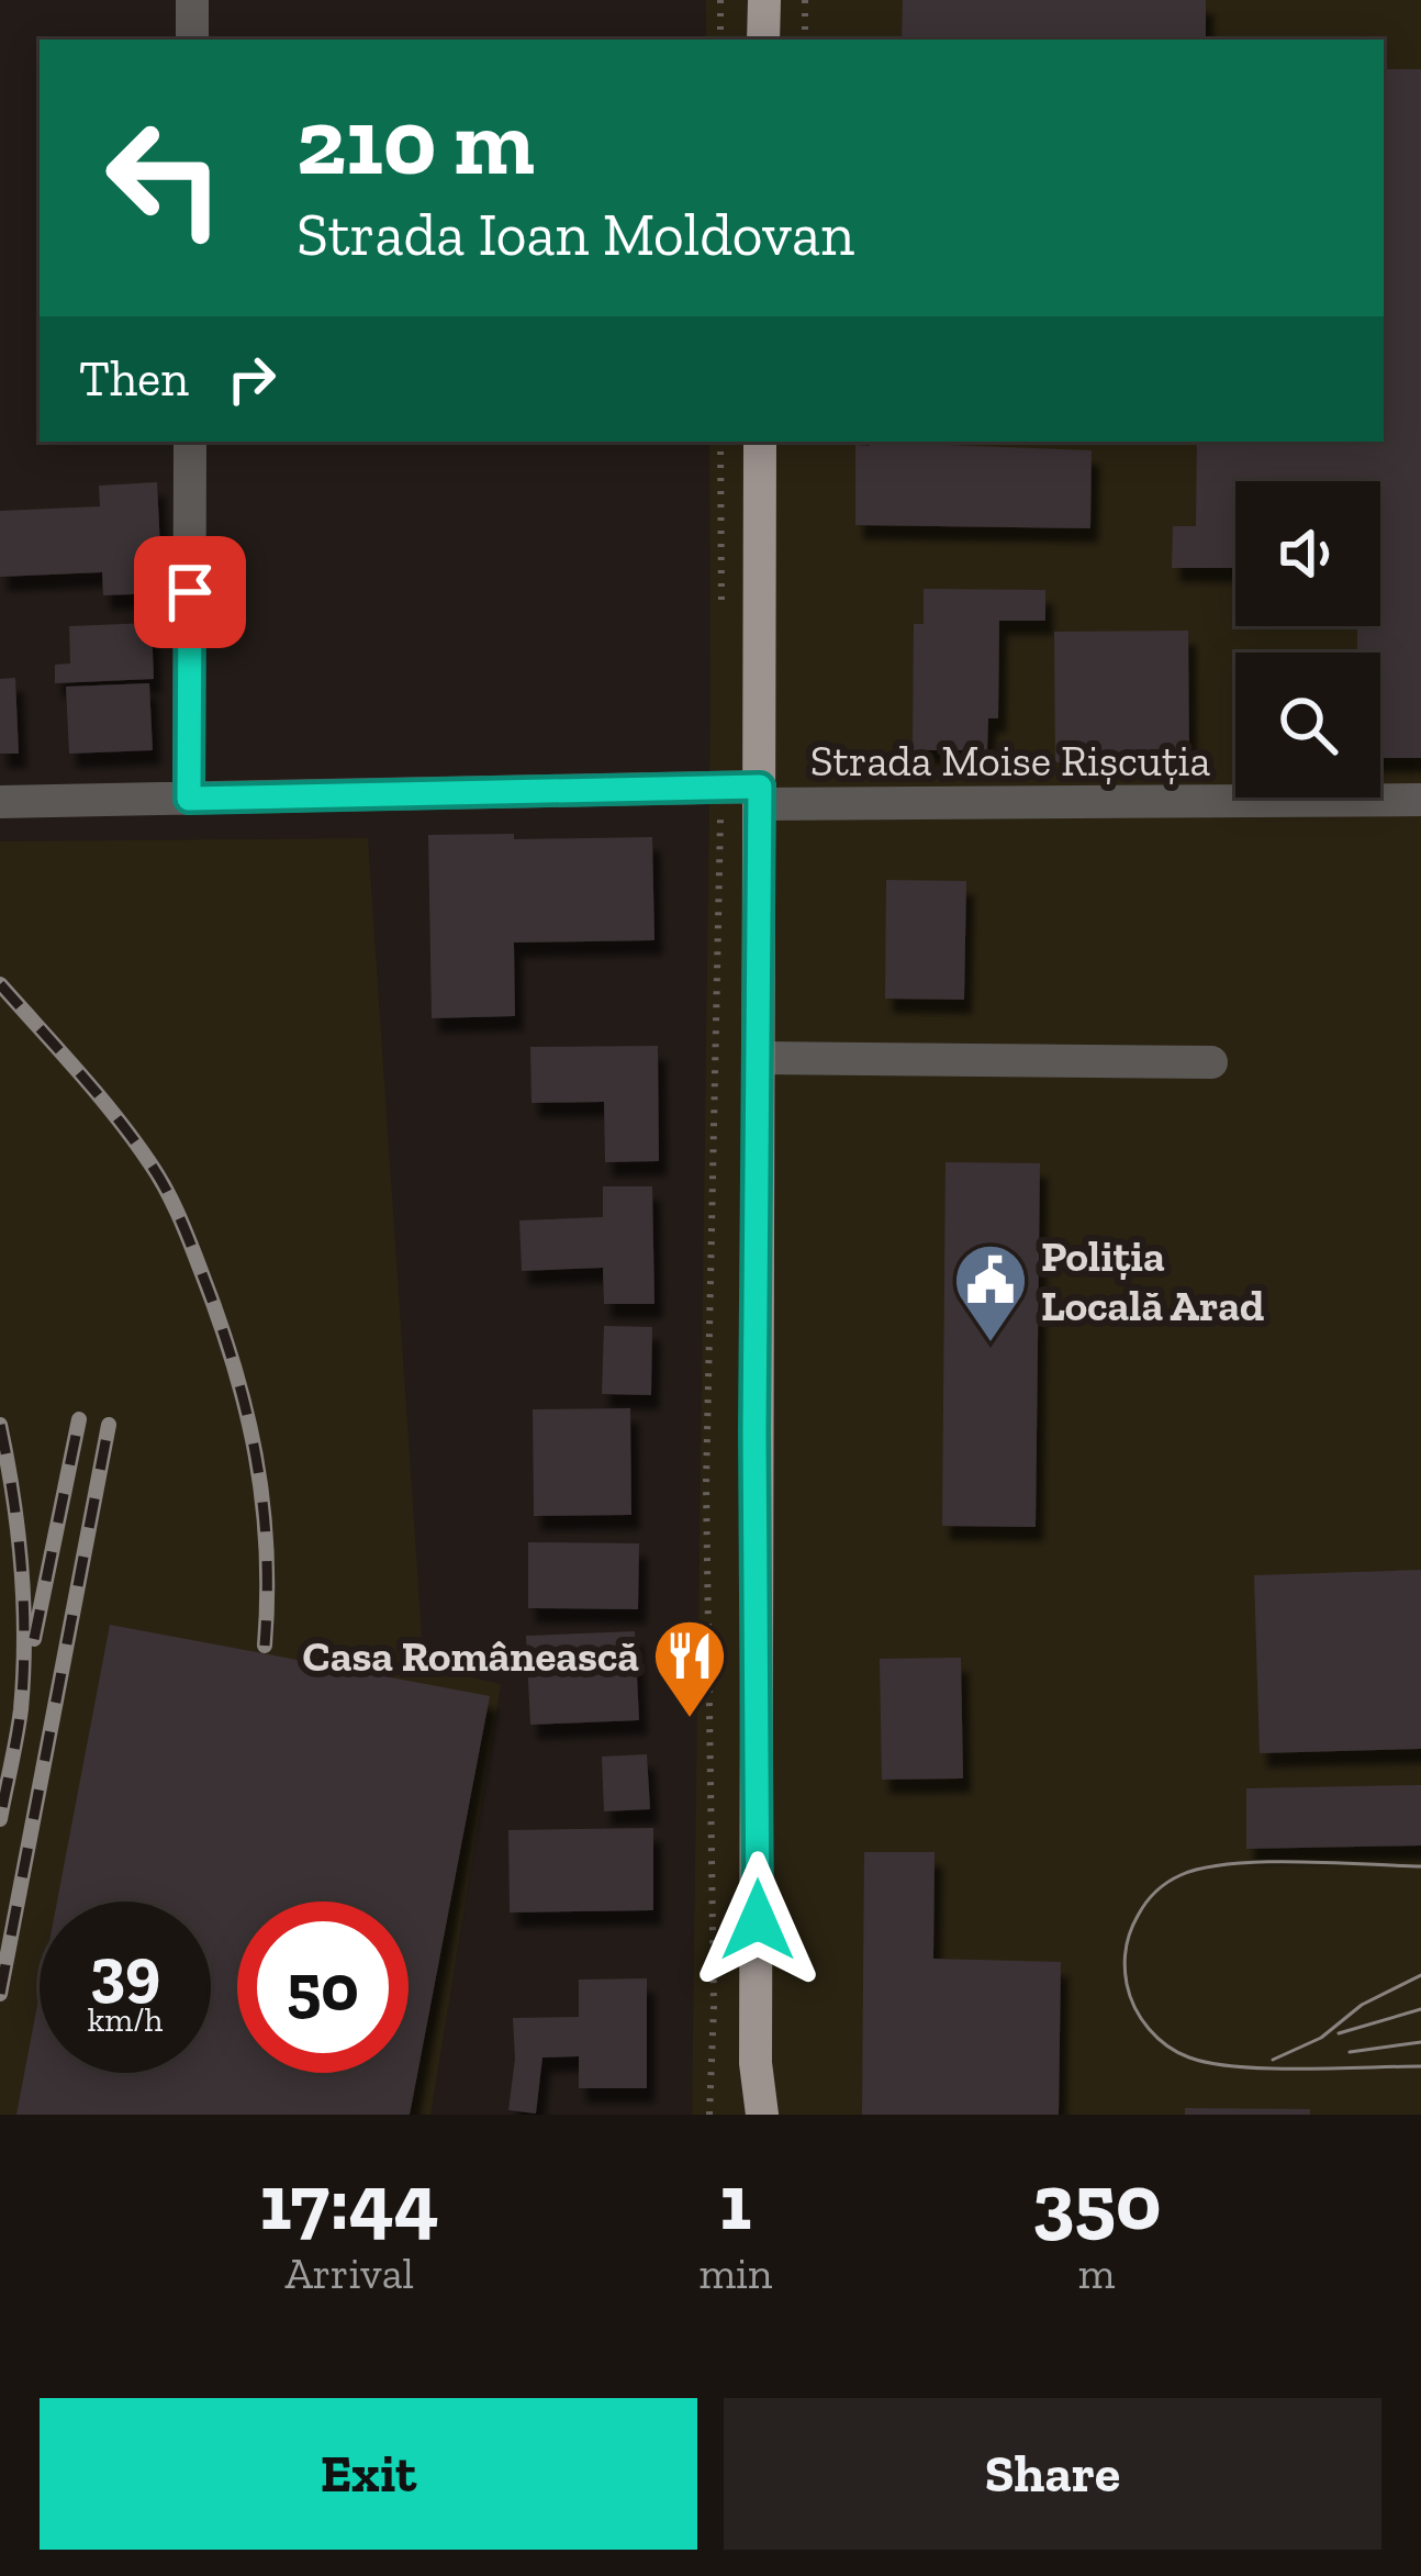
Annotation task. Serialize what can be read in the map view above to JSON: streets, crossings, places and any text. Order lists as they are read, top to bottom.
{
  "streets": {
    "street": ["Strada Moise Rișcuția"]
  },
  "places": {
    "public building": ["Poliția Locală Arad"],
    "restaurant": ["Casa Românească"]
  },
  "page": {
    "turn": ["210 m", "Strada Ioan Moldovan"],
    "then": "Then",
    "speed": "39 km/h",
    "limit": "50",
    "eta": [
      "17:44",
      "Arrival",
      "1",
      "min",
      "350",
      "m"
    ],
    "buttons": ["Exit", "Share"]
  }
}
